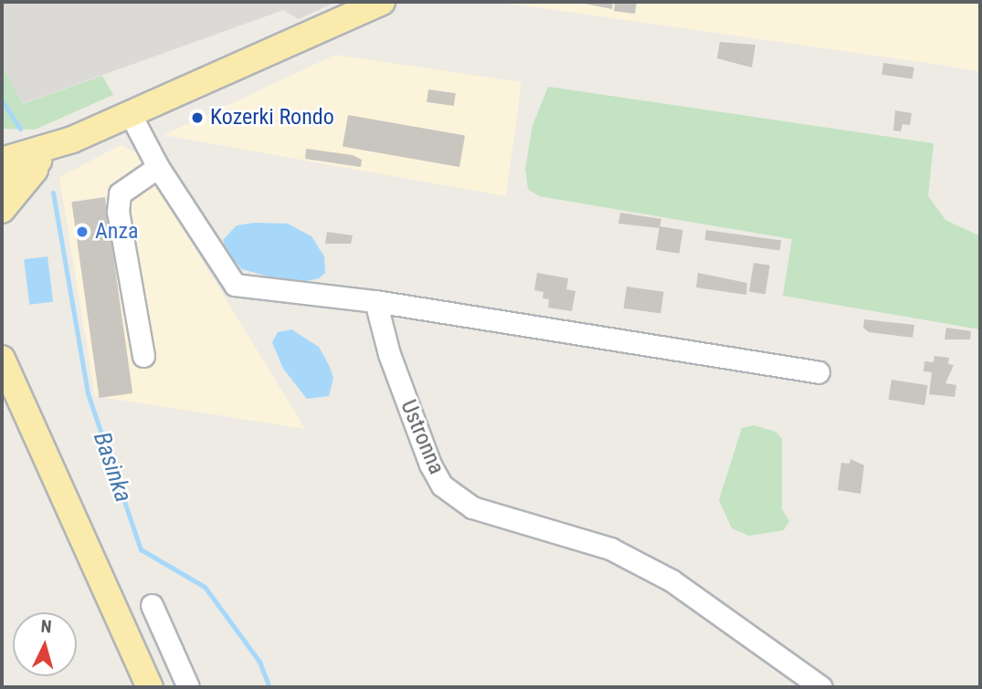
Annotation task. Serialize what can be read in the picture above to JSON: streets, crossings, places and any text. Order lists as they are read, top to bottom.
{
  "streets": {
    "street": ["Ustronna"]
  },
  "water": ["Basinka"],
  "places": ["Kozerki Rondo", "Anza"],
  "north": "top"
}
